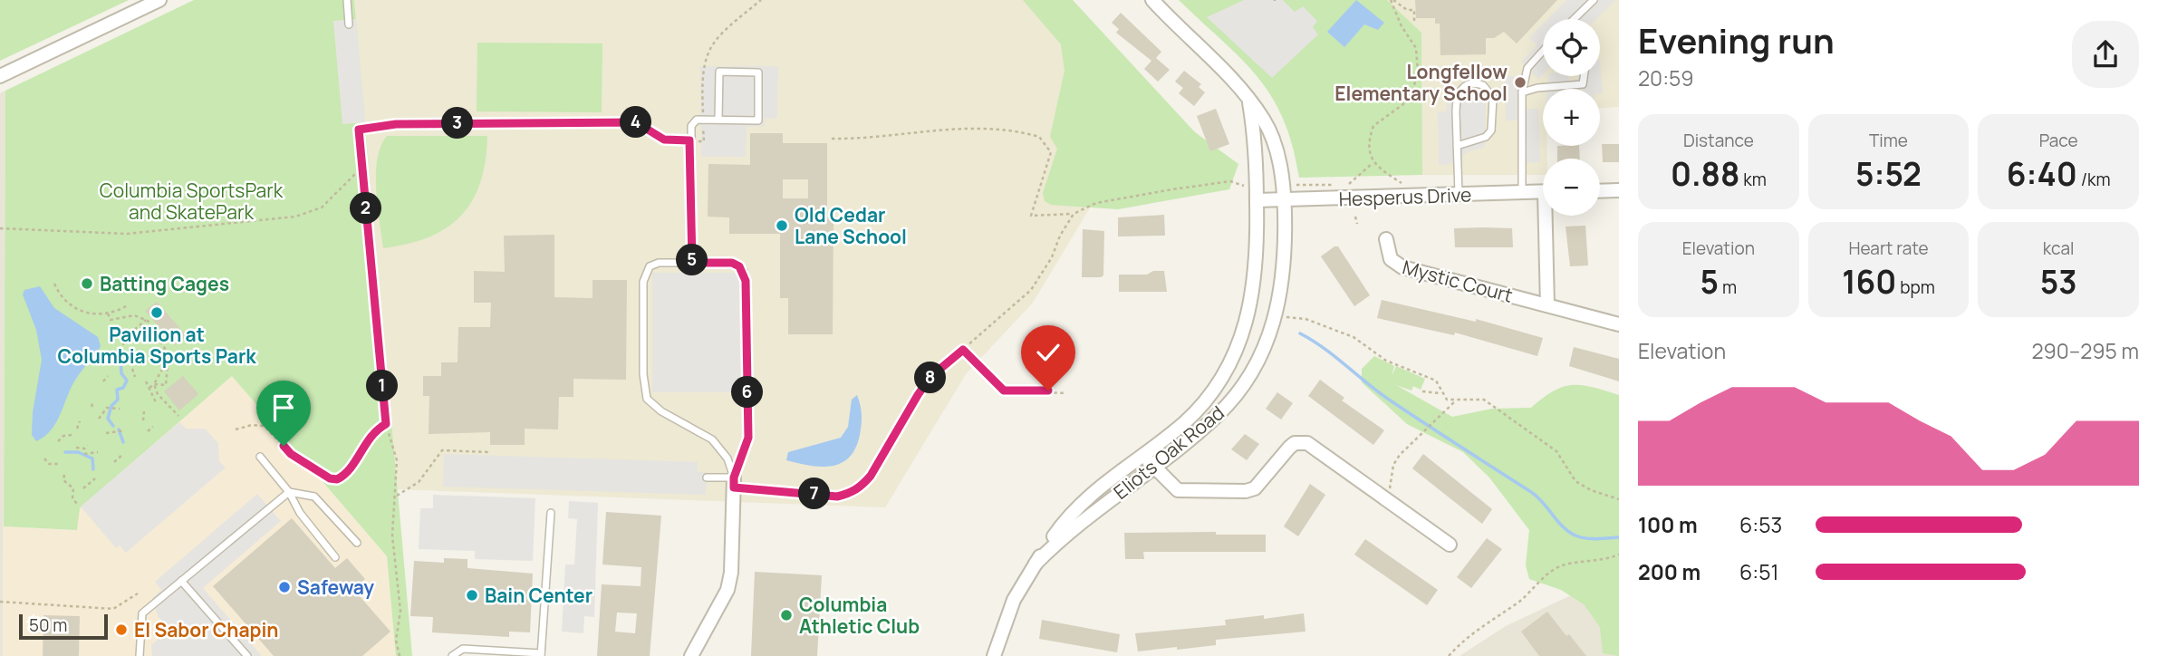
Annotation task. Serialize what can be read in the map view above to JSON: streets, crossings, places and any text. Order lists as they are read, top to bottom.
{
  "streets": {
    "street": ["Hesperus Drive", "Mystic Court", "Eliots Oak Road"]
  },
  "crossings": [
    ["Hesperus Drive", "Eliots Oak Road"]
  ],
  "parks": ["Columbia SportsPark and SkatePark"],
  "places": [
    "Longfellow Elementary School",
    "Old Cedar Lane School",
    "Batting Cages",
    "Pavilion at Columbia Sports Park",
    "Safeway",
    "Bain Center",
    "Columbia Athletic Club",
    "El Sabor Chapin"
  ],
  "scale_bar": "50 m",
  "page": {
    "heading": ["Evening run", "20:59"],
    "map_buttons": ["+", "−"],
    "pins": [
      "4",
      "3",
      "2",
      "5",
      "8",
      "1",
      "6",
      "7"
    ],
    "stats": [
      ["Distance", "0.88 km"],
      ["Time", "5:52"],
      ["Pace", "6:40 /km"],
      ["Elevation", "5 m"],
      ["Heart rate", "160 bpm"],
      ["kcal", "53"]
    ],
    "chart": ["Elevation", "290–295 m"],
    "list": [
      {
        "name": "100 m",
        "note": "6:53"
      },
      {
        "name": "200 m",
        "note": "6:51"
      }
    ],
    "scale": "50 m"
  }
}
